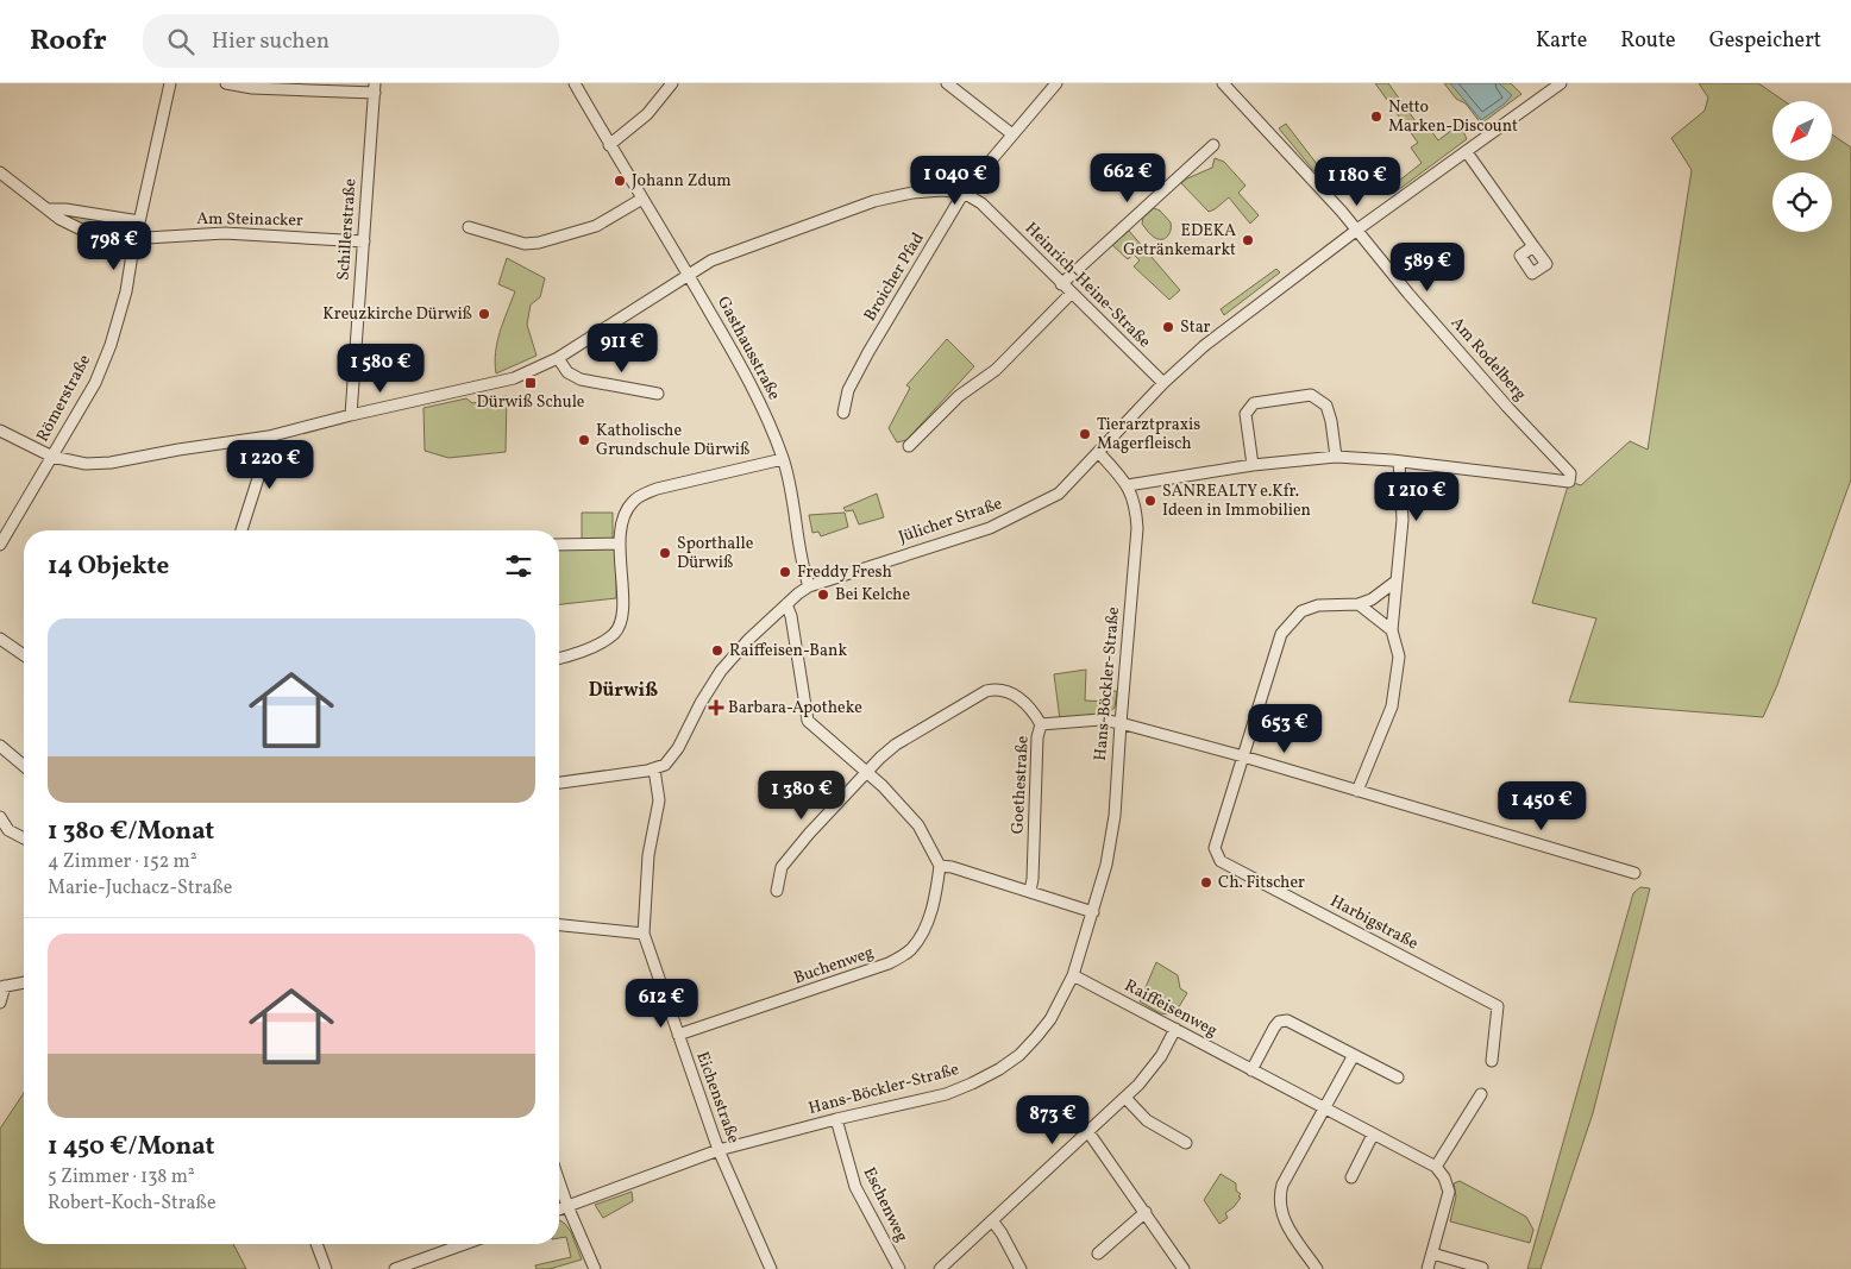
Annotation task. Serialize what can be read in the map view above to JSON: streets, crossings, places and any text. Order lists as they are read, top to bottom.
{
  "streets": {
    "street": [
      "Am Steinacker",
      "Schillerstraße",
      "Broicher Pfad",
      "Heinrich-Heine-Straße",
      "Gasthausstraße",
      "Am Rodelberg",
      "Römerstraße",
      "Jülicher Straße",
      "Hans-Böckler-Straße",
      "Goethestraße",
      "Harbigstraße",
      "Buchenweg",
      "Raiffeisenweg",
      "Eichenstraße",
      "Eschenweg"
    ]
  },
  "crossings": [
    ["Am Steinacker", "Schillerstraße"],
    ["Am Steinacker", "Römerstraße"],
    ["Broicher Pfad", "Heinrich-Heine-Straße"],
    ["Heinrich-Heine-Straße", "Jülicher Straße"],
    ["Gasthausstraße", "Jülicher Straße"],
    ["Am Rodelberg", "Jülicher Straße"],
    ["Jülicher Straße", "Hans-Böckler-Straße"],
    ["Jülicher Straße", "Eichenstraße"],
    ["Hans-Böckler-Straße", "Goethestraße"],
    ["Hans-Böckler-Straße", "Raiffeisenweg"],
    ["Hans-Böckler-Straße", "Eichenstraße"],
    ["Hans-Böckler-Straße", "Eschenweg"],
    ["Goethestraße", "Harbigstraße"],
    ["Buchenweg", "Eichenstraße"]
  ],
  "districts": ["Dürwiß"],
  "places": {
    "other": [
      "Netto Marken-Discount",
      "Johann Zdum",
      "EDEKA Getränkemarkt",
      "Kreuzkirche Dürwiß",
      "Star",
      "Tierarztpraxis Magerfleisch",
      "Katholische Grundschule Dürwiß",
      "SANREALTY e.Kfr. Ideen in Immobilien",
      "Sporthalle Dürwiß",
      "Freddy Fresh",
      "Bei Kelche",
      "Raiffeisen-Bank",
      "Ch. Fitscher"
    ],
    "transit": ["Dürwiß Schule"],
    "health": ["Barbara-Apotheke"]
  },
  "north": "bottom left",
  "page": {
    "header": "Roofr",
    "search": "Hier suchen",
    "nav": ["Karte", "Route", "Gespeichert"],
    "price": [
      "662 €",
      "1 040 €",
      "1 180 €",
      "798 €",
      "589 €",
      "911 €",
      "1 580 €",
      "1 220 €",
      "1 210 €",
      "653 €",
      "1 380 €",
      "1 450 €",
      "612 €",
      "873 €"
    ],
    "heading": "14 Objekte",
    "list": [
      {
        "name": "1 380 €/Monat",
        "note": "4 Zimmer · 152 m² · Marie-Juchacz-Straße"
      },
      {
        "name": "1 450 €/Monat",
        "note": "5 Zimmer · 138 m² · Robert-Koch-Straße"
      }
    ]
  }
}
